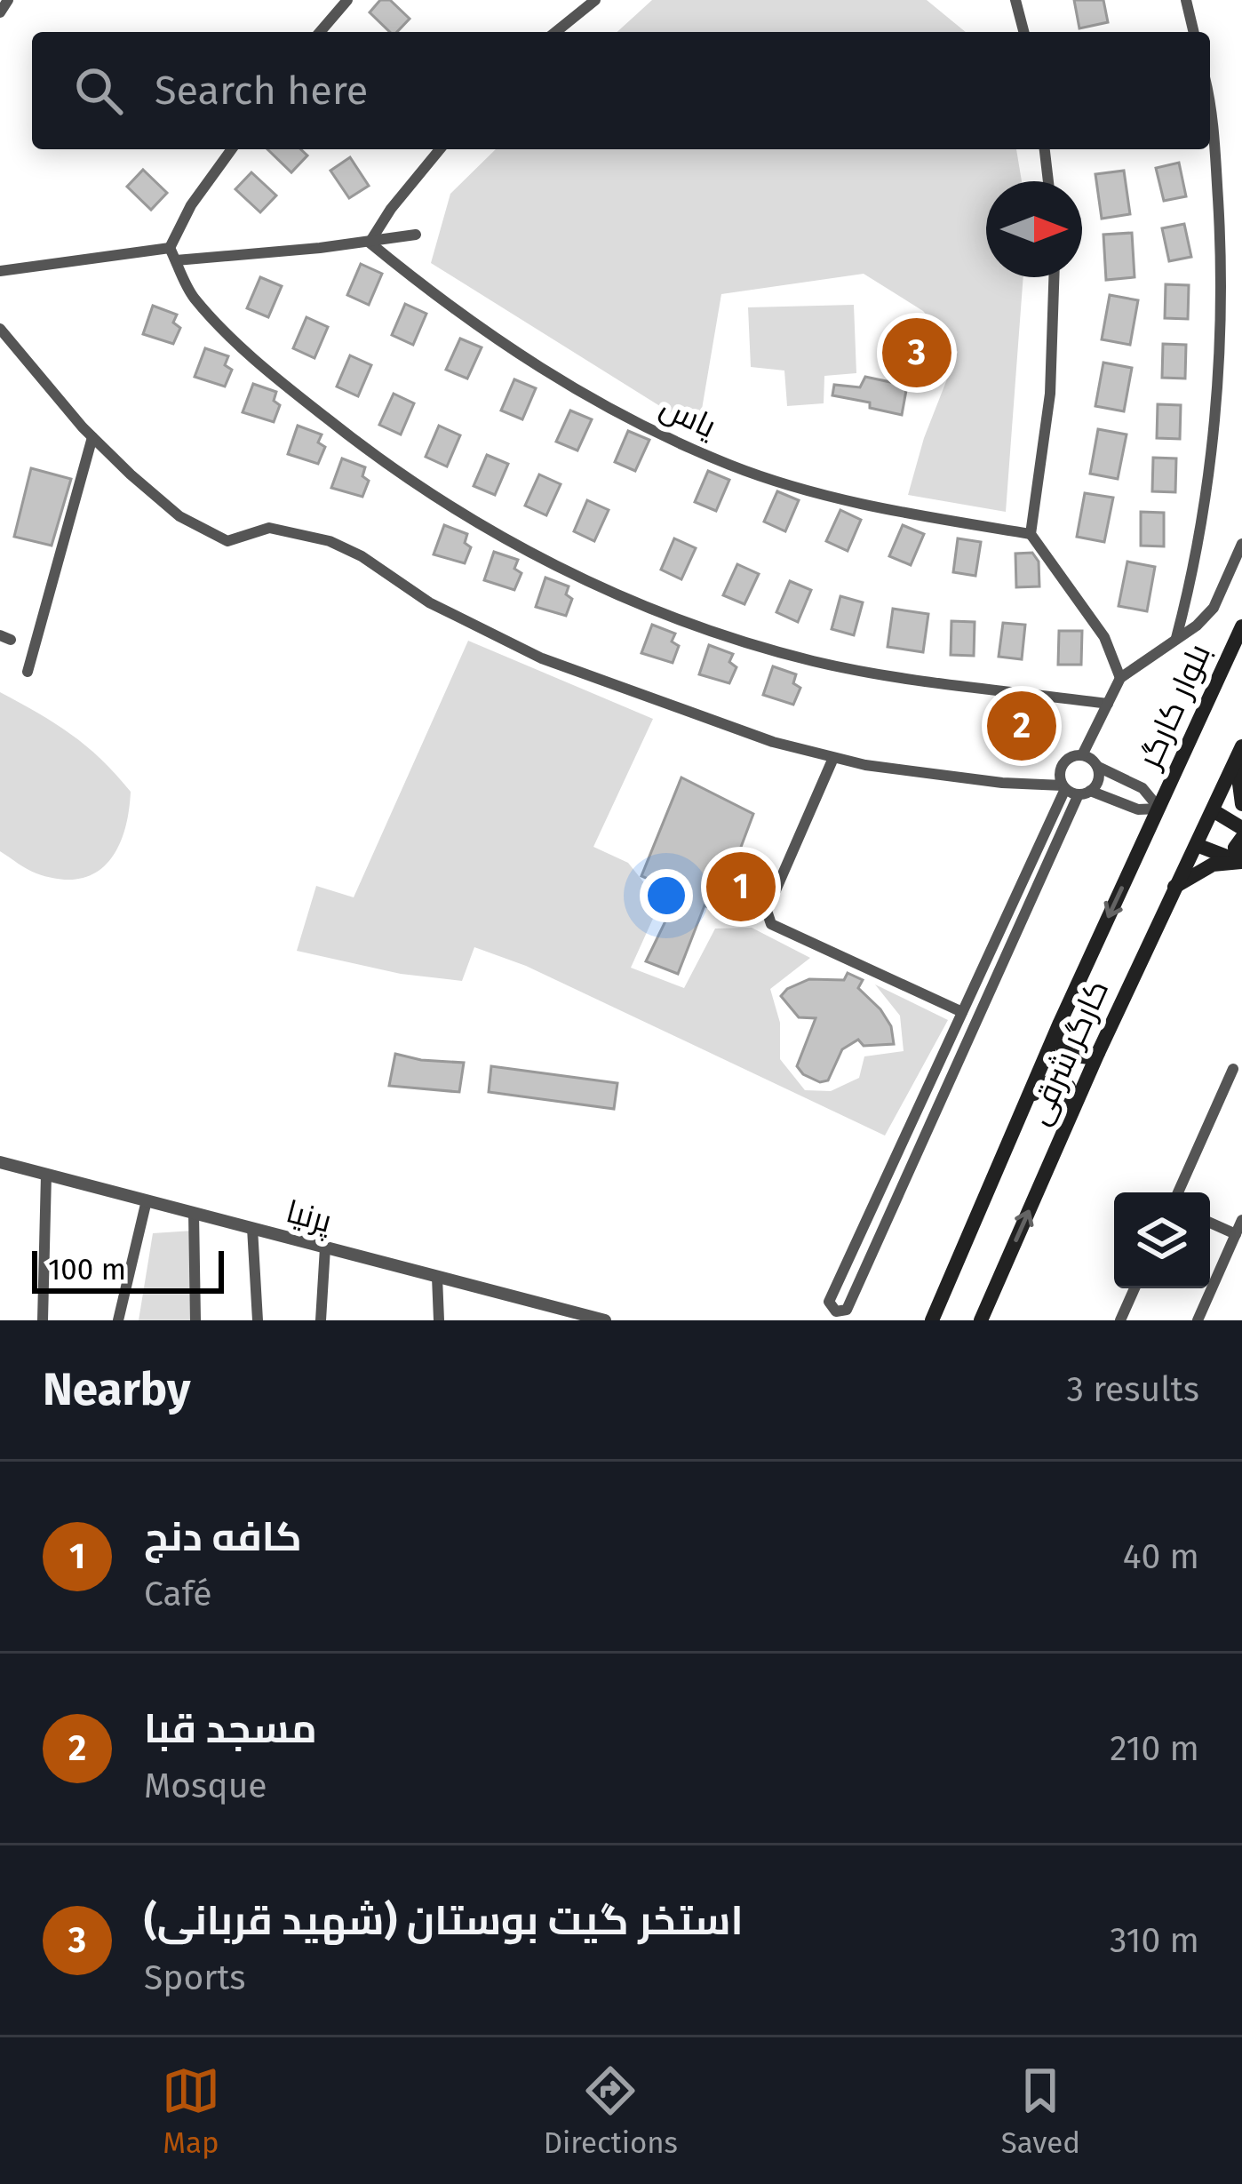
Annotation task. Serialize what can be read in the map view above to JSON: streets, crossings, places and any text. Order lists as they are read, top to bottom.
{
  "streets": {
    "main road": ["بلوار کارگر", "کارگر شرقی"],
    "street": ["یاس", "پرنیا"]
  },
  "crossings": [
    ["بلوار کارگر", "کارگر شرقی"]
  ],
  "scale_bar": "100 m",
  "north": "right",
  "page": {
    "search": "Search here",
    "pins": ["3", "2", "1"],
    "scale": "100 m",
    "heading": ["Nearby", "3 results"],
    "list": [
      {
        "mark": "1",
        "name": "کافه دنج",
        "note": "Café",
        "value": "40 m"
      },
      {
        "mark": "2",
        "name": "مسجد قبا",
        "note": "Mosque",
        "value": "210 m"
      },
      {
        "mark": "3",
        "name": "استخر گیت بوستان (شهید قربانی)",
        "note": "Sports",
        "value": "310 m"
      }
    ],
    "nav": ["Map", "Directions", "Saved"]
  }
}
